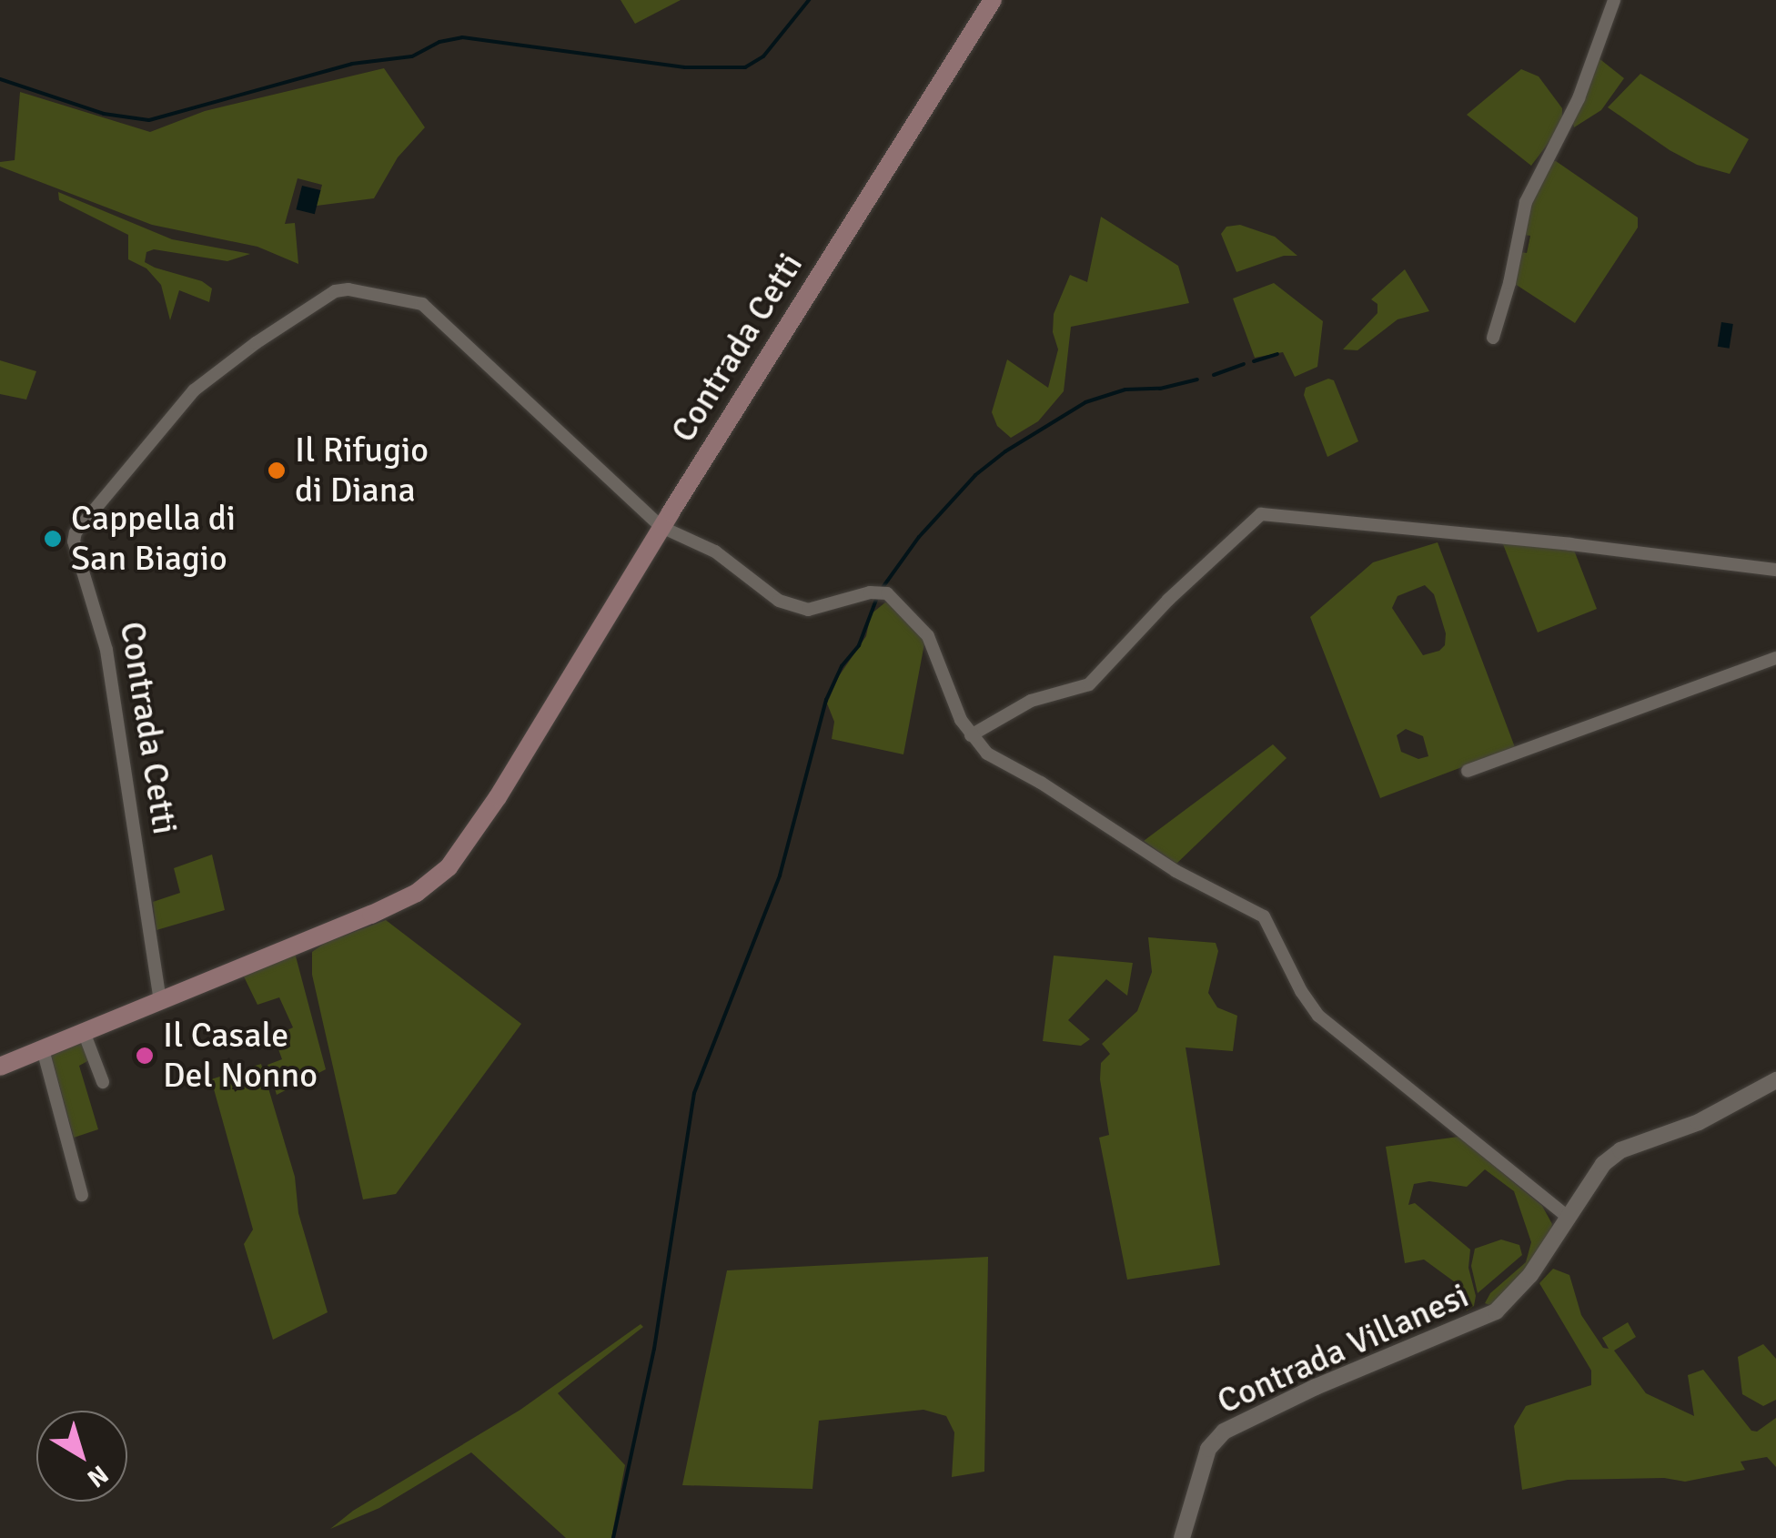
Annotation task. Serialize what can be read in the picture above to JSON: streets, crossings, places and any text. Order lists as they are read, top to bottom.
{
  "streets": {
    "main road": ["Contrada Cetti"],
    "street": ["Contrada Villanesi"]
  },
  "places": ["Il Rifugio di Diana", "Cappella di San Biagio", "Il Casale Del Nonno"],
  "north": "bottom right"
}
